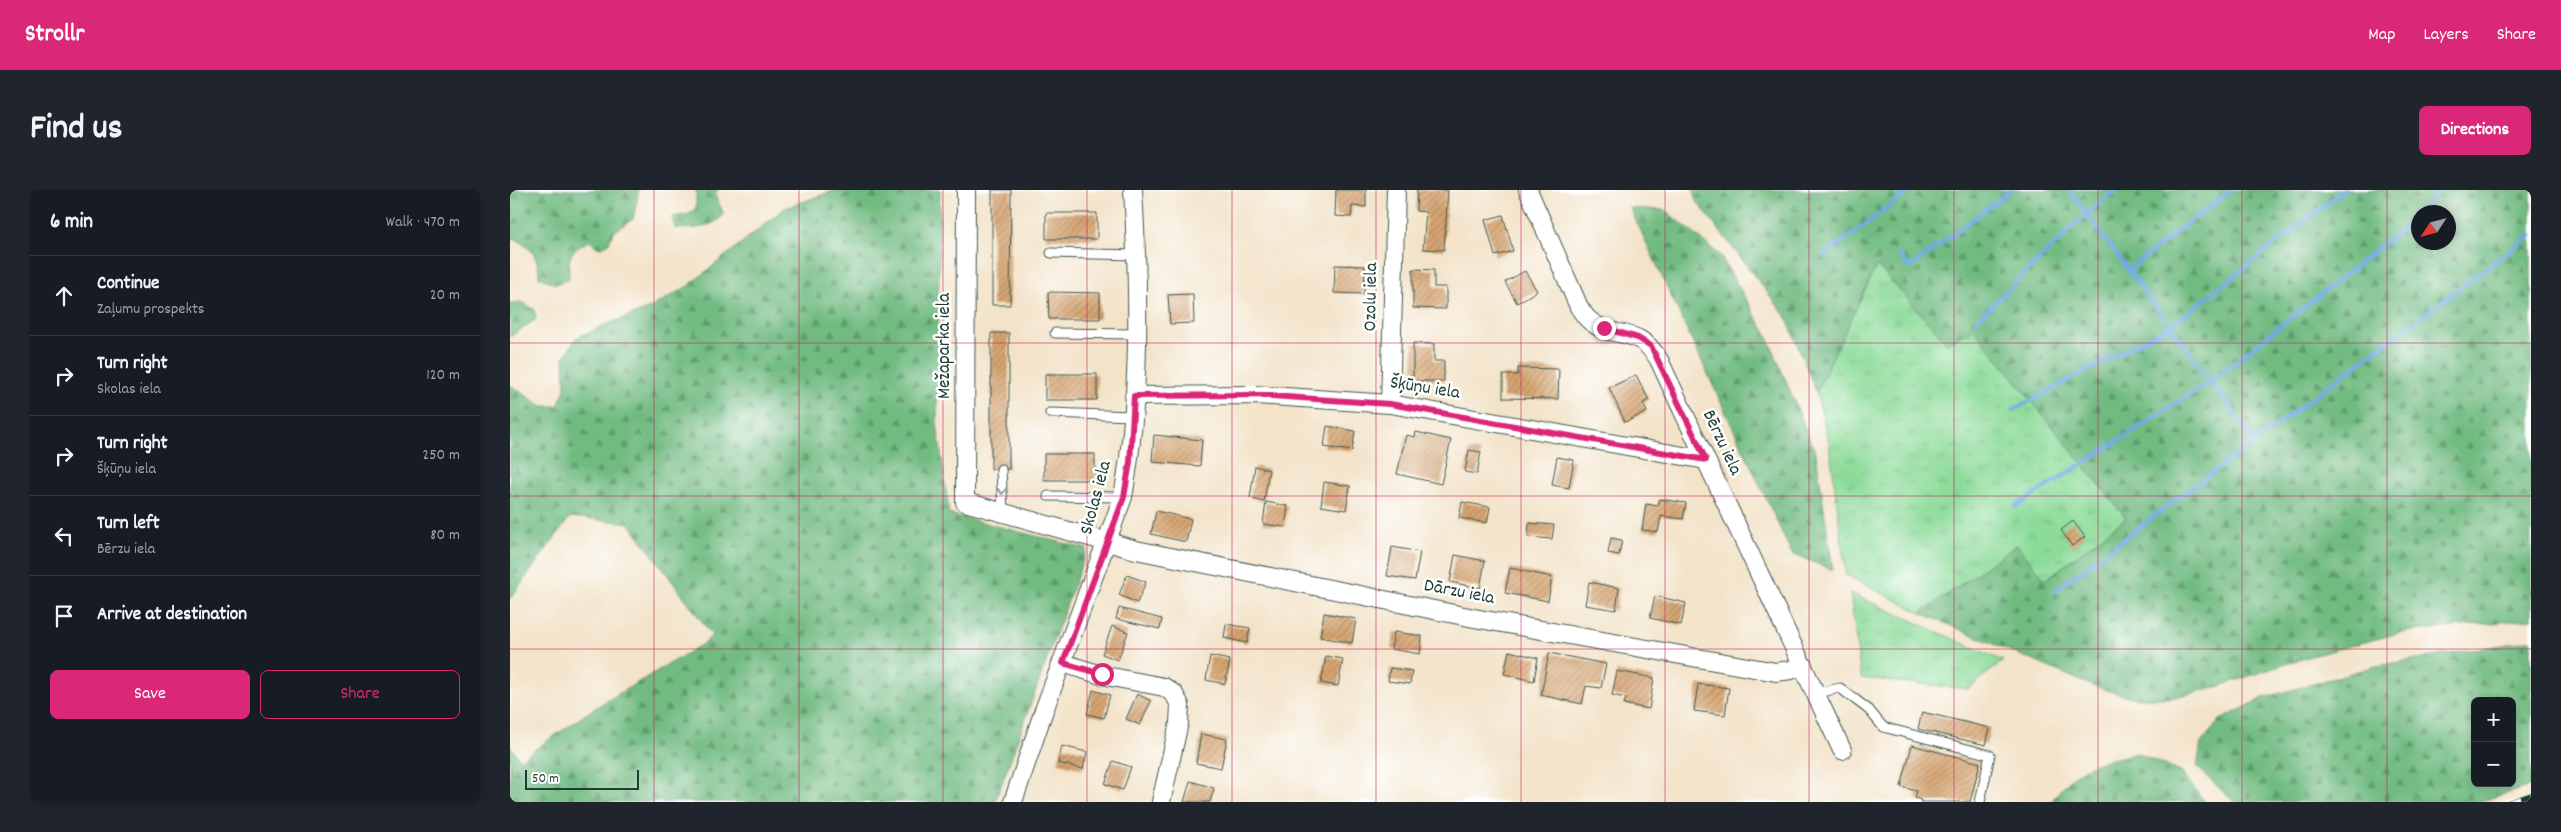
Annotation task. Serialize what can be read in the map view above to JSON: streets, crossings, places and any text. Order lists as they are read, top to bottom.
{
  "streets": {
    "street": [
      "Ozolu iela",
      "Mežaparka iela",
      "Šķūņu iela",
      "Bērzu iela",
      "Skolas iela",
      "Dārzu iela"
    ]
  },
  "crossings": [
    ["Ozolu iela", "Šķūņu iela"],
    ["Mežaparka iela", "Dārzu iela"],
    ["Šķūņu iela", "Bērzu iela"],
    ["Šķūņu iela", "Skolas iela"],
    ["Bērzu iela", "Dārzu iela"],
    ["Skolas iela", "Dārzu iela"]
  ],
  "scale_bar": "50 m",
  "north": "bottom left",
  "page": {
    "header": "Strollr",
    "nav": ["Map", "Layers", "Share"],
    "title": "Find us",
    "buttons": [
      "Directions",
      ["Save", "Share"]
    ],
    "heading": ["6 min", "Walk · 470 m"],
    "list": [
      ["Continue", "Zaļumu prospekts", "20 m"],
      ["Turn right", "Skolas iela", "120 m"],
      ["Turn right", "Šķūņu iela", "250 m"],
      ["Turn left", "Bērzu iela", "80 m"],
      "Arrive at destination"
    ],
    "map_buttons": ["+", "−"],
    "scale": "50 m"
  }
}
